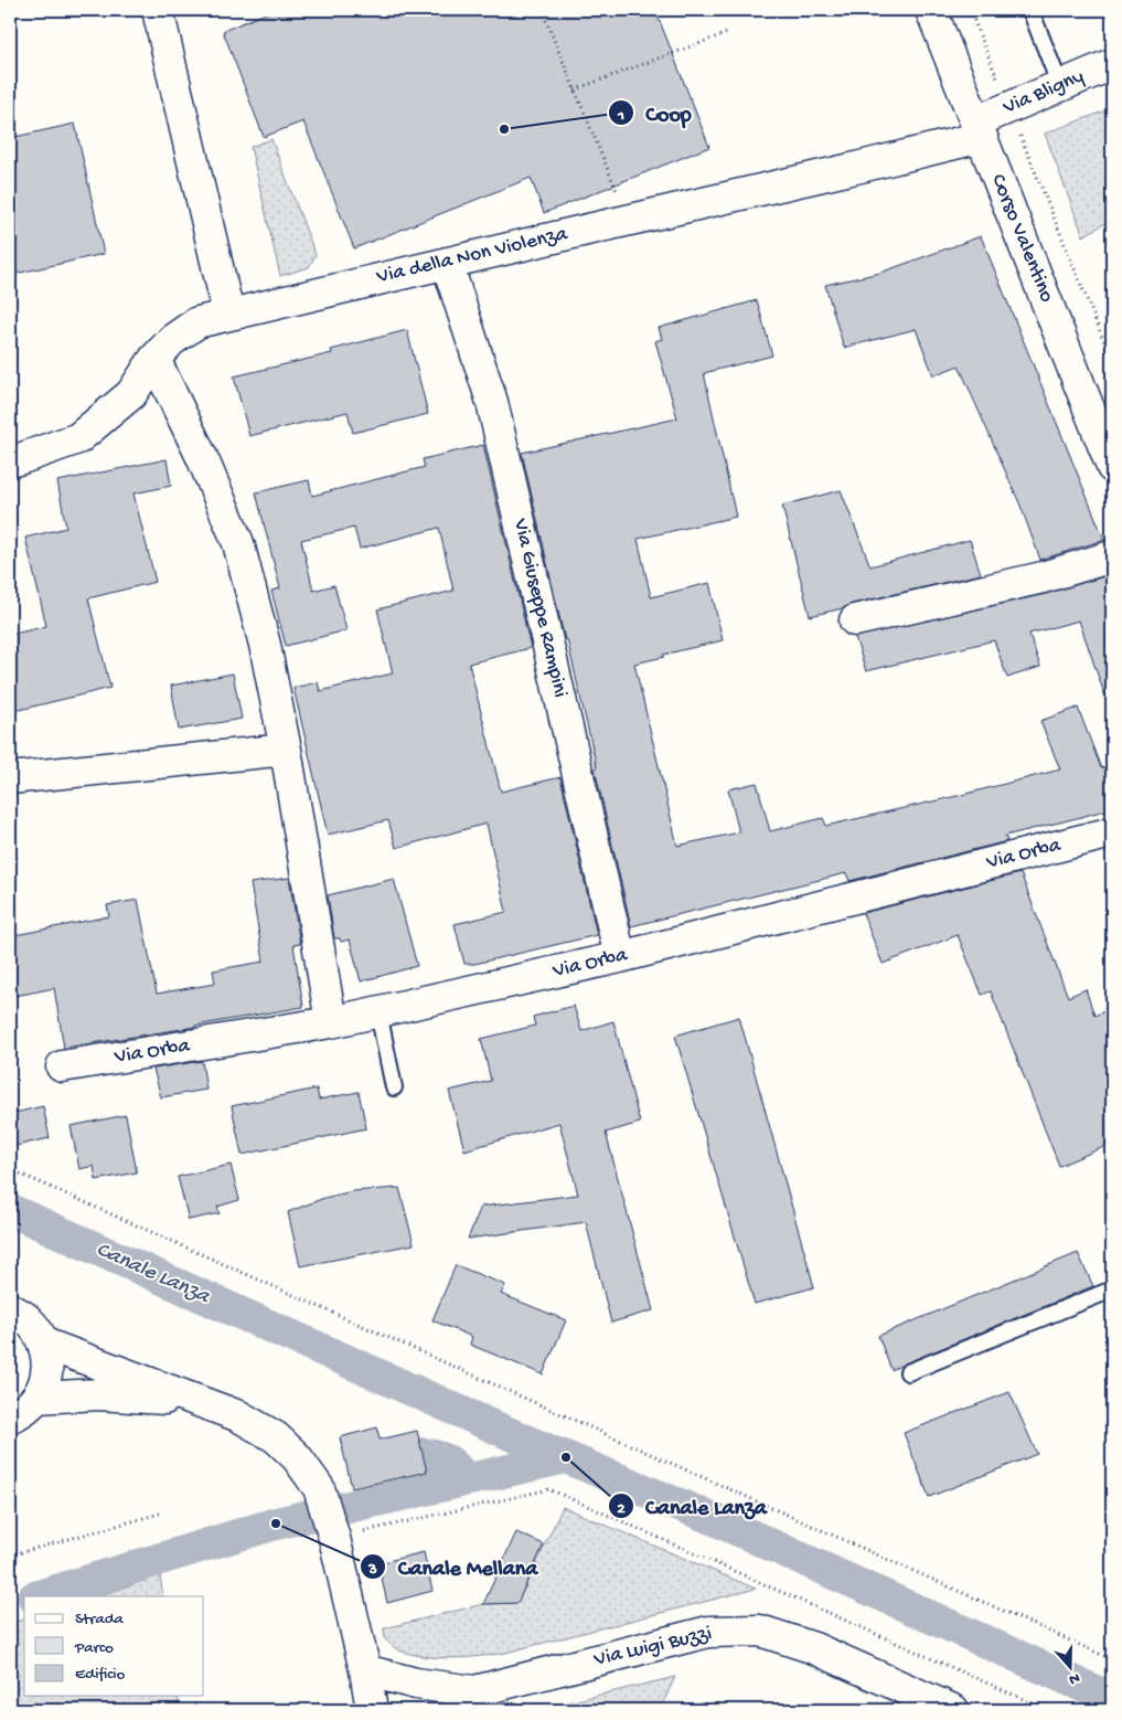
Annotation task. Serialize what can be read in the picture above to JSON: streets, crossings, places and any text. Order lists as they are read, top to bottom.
{
  "streets": {
    "street": [
      "Via Bligny",
      "Corso Valentino",
      "Via della Non Violenza",
      "Via Giuseppe Rampini",
      "Via Orba",
      "Via Luigi Buzzi"
    ]
  },
  "crossings": [
    ["Via Bligny", "Corso Valentino"],
    ["Via Bligny", "Via della Non Violenza"],
    ["Corso Valentino", "Via della Non Violenza"],
    ["Via della Non Violenza", "Via Giuseppe Rampini"],
    ["Via Giuseppe Rampini", "Via Orba"]
  ],
  "water": ["Canale Lanza"],
  "places": ["Coop", "Canale Lanza", "Canale Mellana"],
  "legend": ["Strada", "Parco", "Edificio"],
  "north": "bottom"
}
